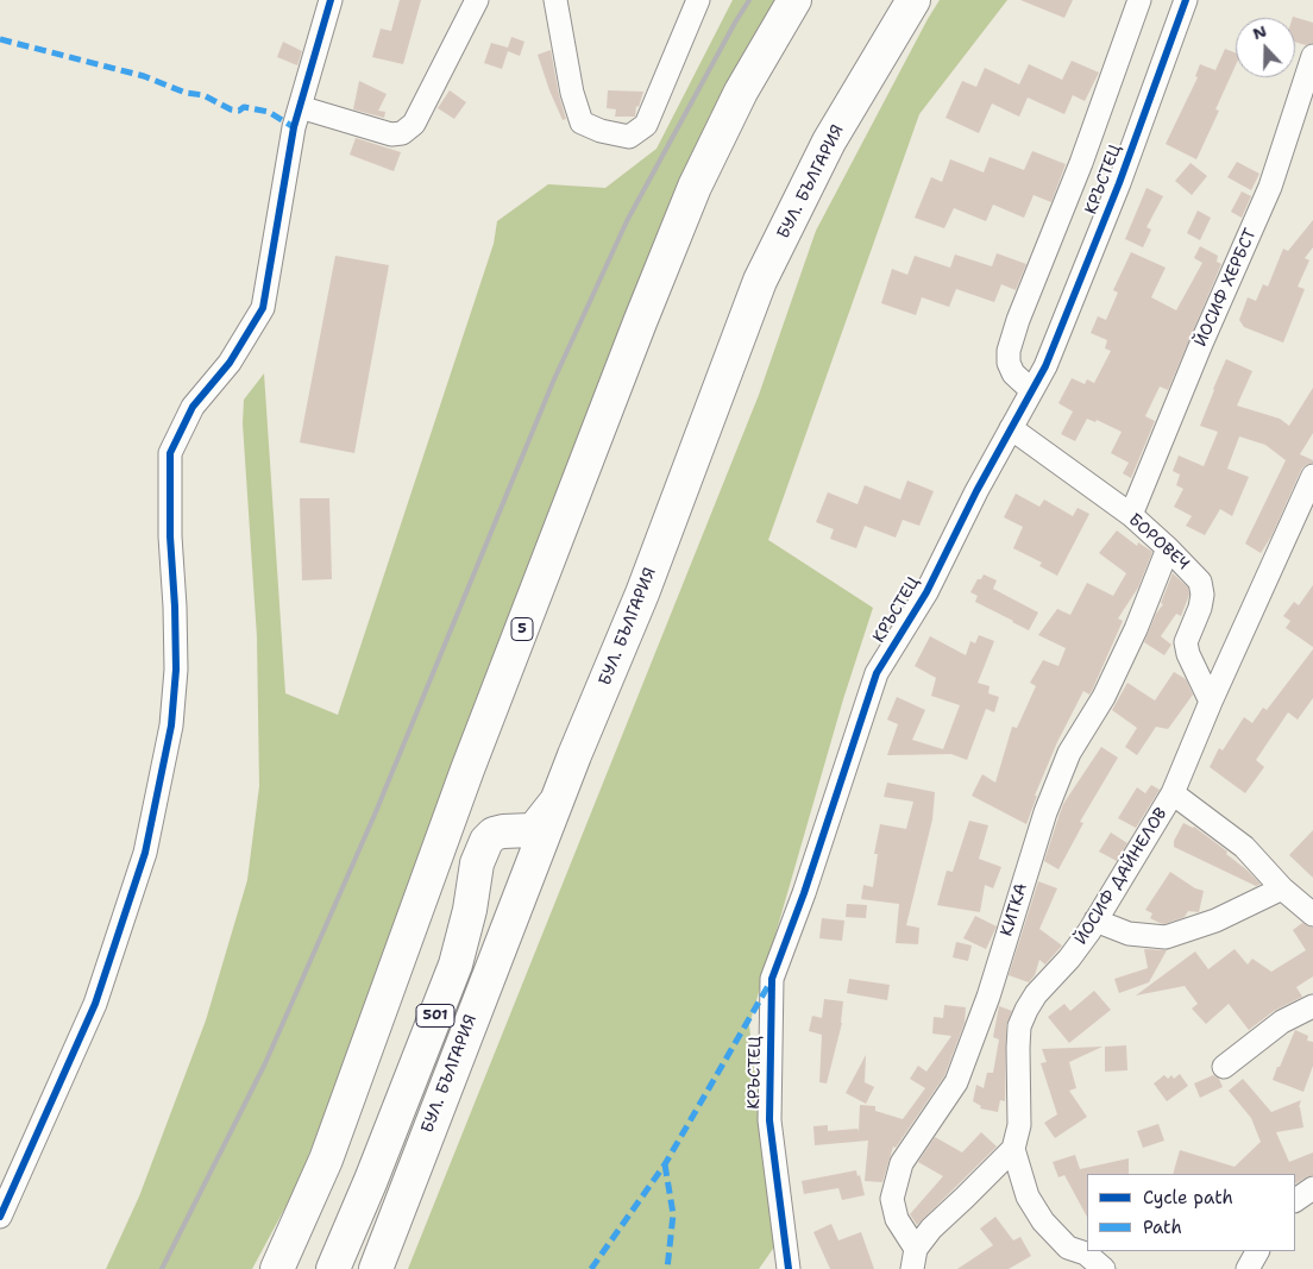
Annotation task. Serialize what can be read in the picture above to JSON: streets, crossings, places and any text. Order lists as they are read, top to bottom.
{
  "streets": {
    "highway": ["БУЛ. БЪЛГАРИЯ", "5", "501"],
    "street": [
      "КРЪСТЕЦ",
      "ЙОСИФ ХЕРБСТ",
      "БОРОВЕЧ",
      "ЙОСИФ ДАЙНЕЛОВ",
      "КИТКА"
    ]
  },
  "crossings": [
    ["КРЪСТЕЦ", "БОРОВЕЧ"],
    ["БУЛ. БЪЛГАРИЯ", "501"],
    ["ЙОСИФ ХЕРБСТ", "БОРОВЕЧ"],
    ["БОРОВЕЧ", "ЙОСИФ ДАЙНЕЛОВ"],
    ["БОРОВЕЧ", "КИТКА"]
  ],
  "legend": ["Cycle path", "Path"],
  "north": "top"
}
